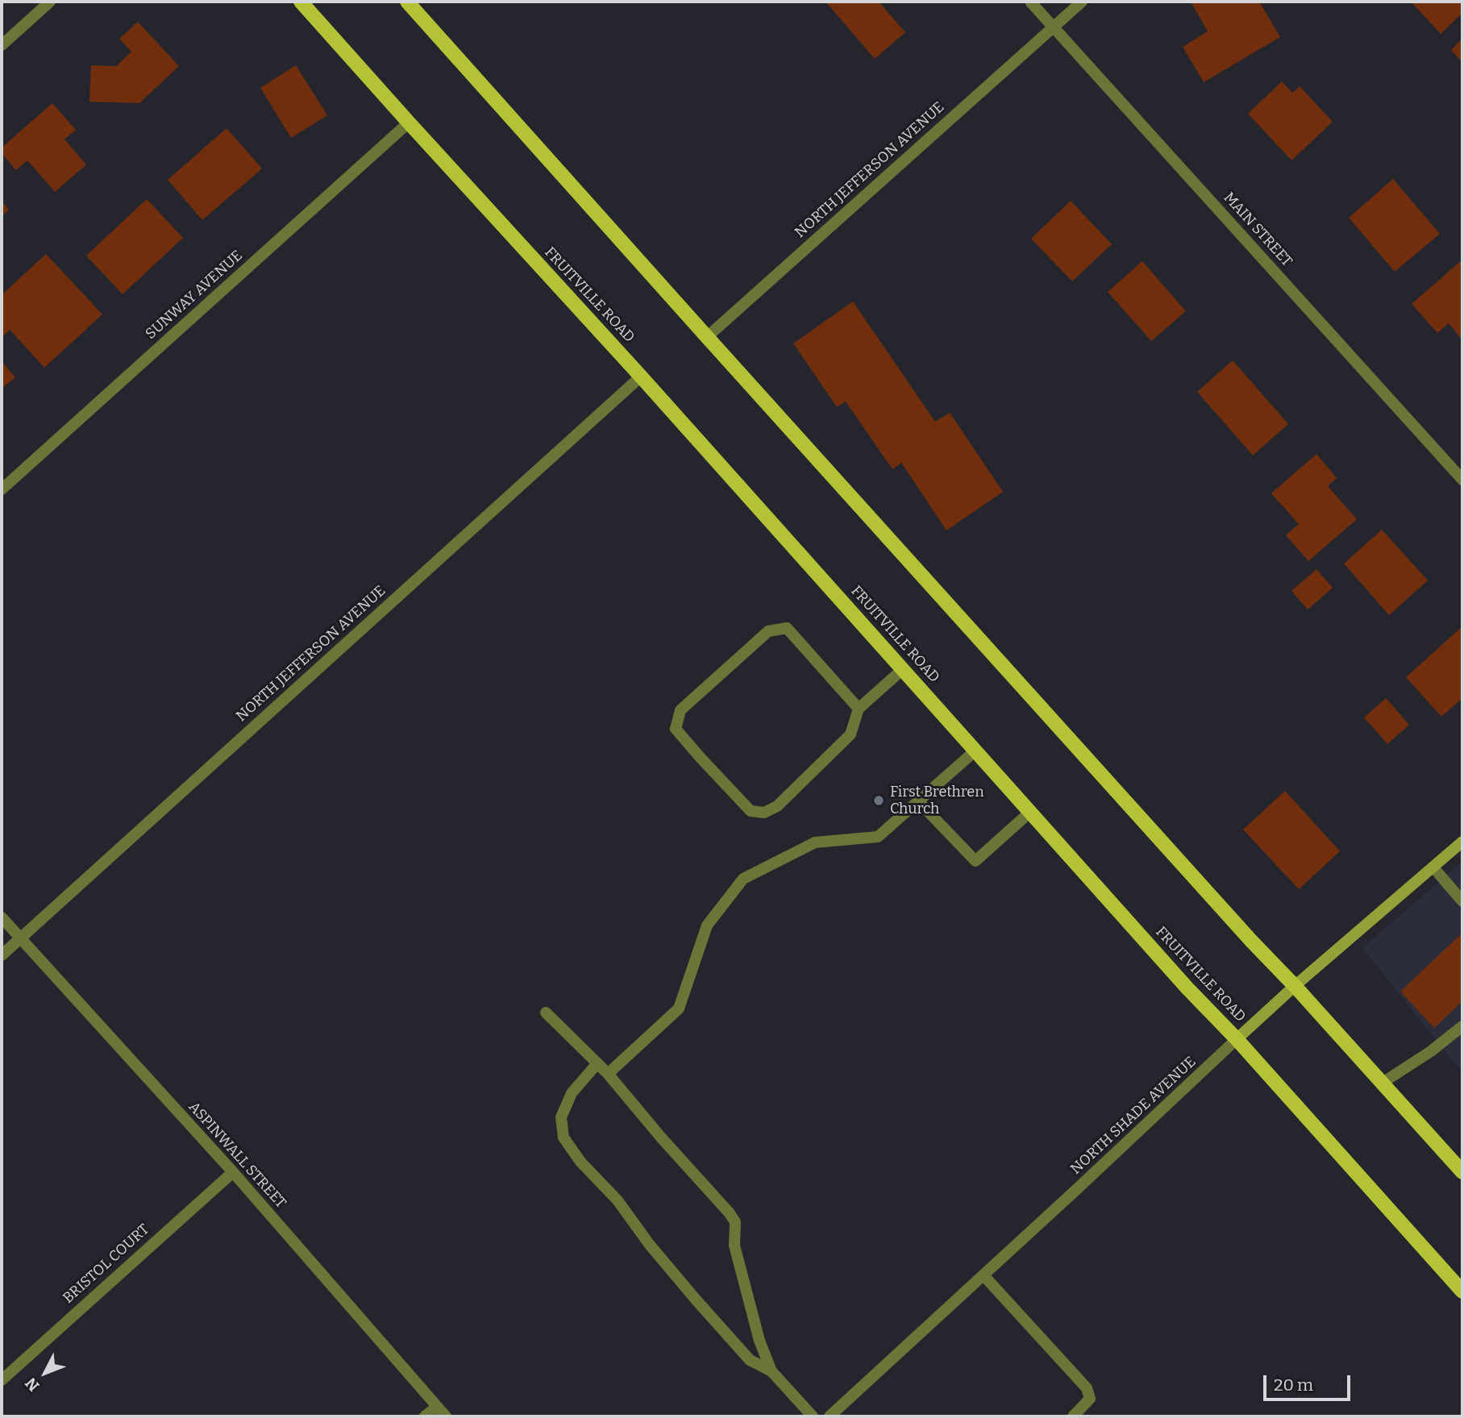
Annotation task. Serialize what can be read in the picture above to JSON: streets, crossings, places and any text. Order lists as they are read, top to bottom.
{
  "streets": {
    "main road": ["FRUITVILLE ROAD"],
    "street": [
      "NORTH JEFFERSON AVENUE",
      "MAIN STREET",
      "SUNWAY AVENUE",
      "NORTH SHADE AVENUE",
      "ASPINWALL STREET",
      "BRISTOL COURT"
    ]
  },
  "crossings": [
    ["NORTH JEFFERSON AVENUE", "MAIN STREET"],
    ["NORTH JEFFERSON AVENUE", "FRUITVILLE ROAD"],
    ["NORTH JEFFERSON AVENUE", "ASPINWALL STREET"],
    ["SUNWAY AVENUE", "FRUITVILLE ROAD"],
    ["FRUITVILLE ROAD", "NORTH SHADE AVENUE"],
    ["ASPINWALL STREET", "BRISTOL COURT"]
  ],
  "places": ["First Brethren Church"],
  "scale_bar": "20 m",
  "north": "bottom left"
}
